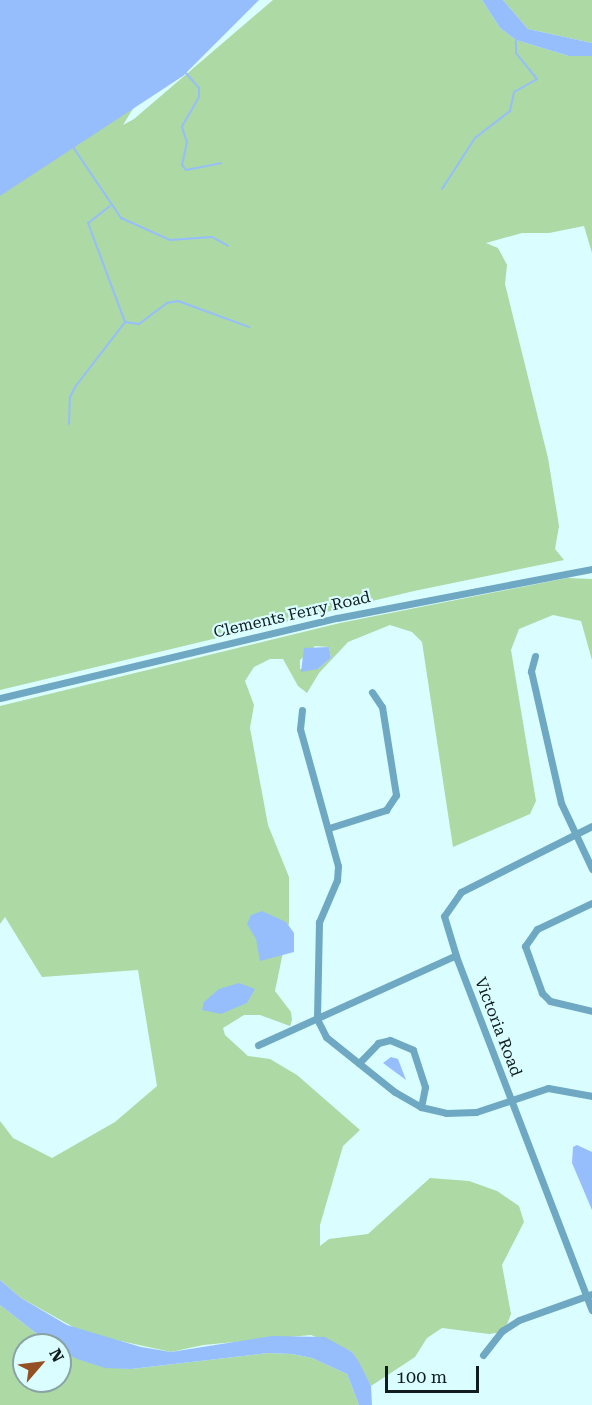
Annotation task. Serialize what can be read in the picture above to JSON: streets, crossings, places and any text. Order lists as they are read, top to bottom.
{
  "streets": {
    "street": ["Clements Ferry Road", "Victoria Road"]
  },
  "scale_bar": "100 m",
  "north": "top right"
}
